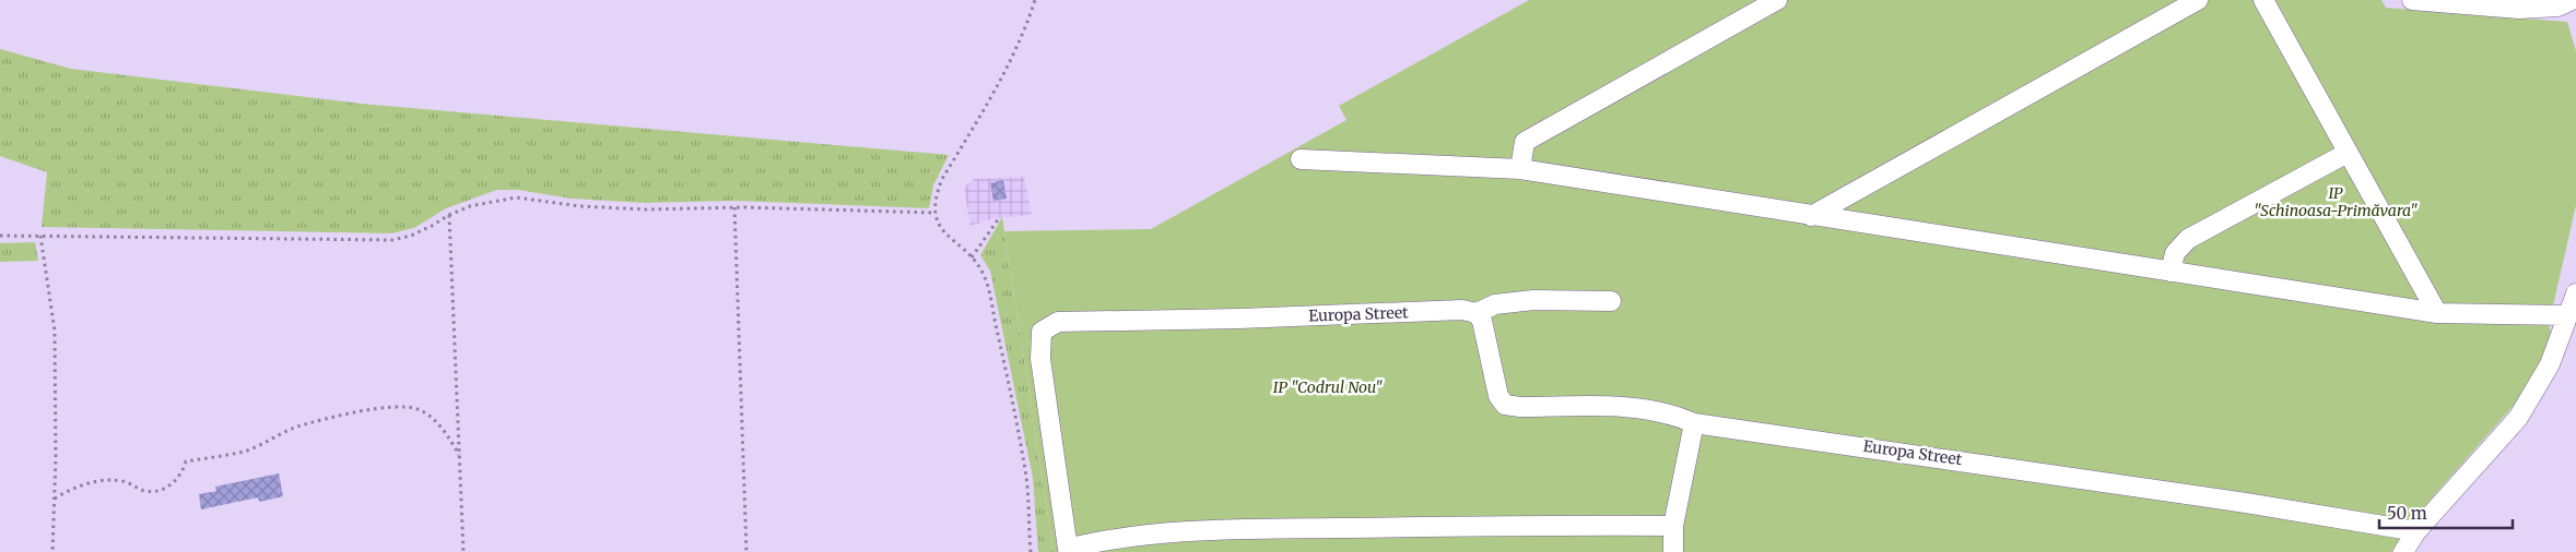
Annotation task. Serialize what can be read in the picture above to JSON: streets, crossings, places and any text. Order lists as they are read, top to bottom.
{
  "streets": {
    "street": ["Europa Street"]
  },
  "parks": ["IP \"Schinoasa-Primăvara\"", "IP \"Codrul Nou\""],
  "scale_bar": "50 m"
}
